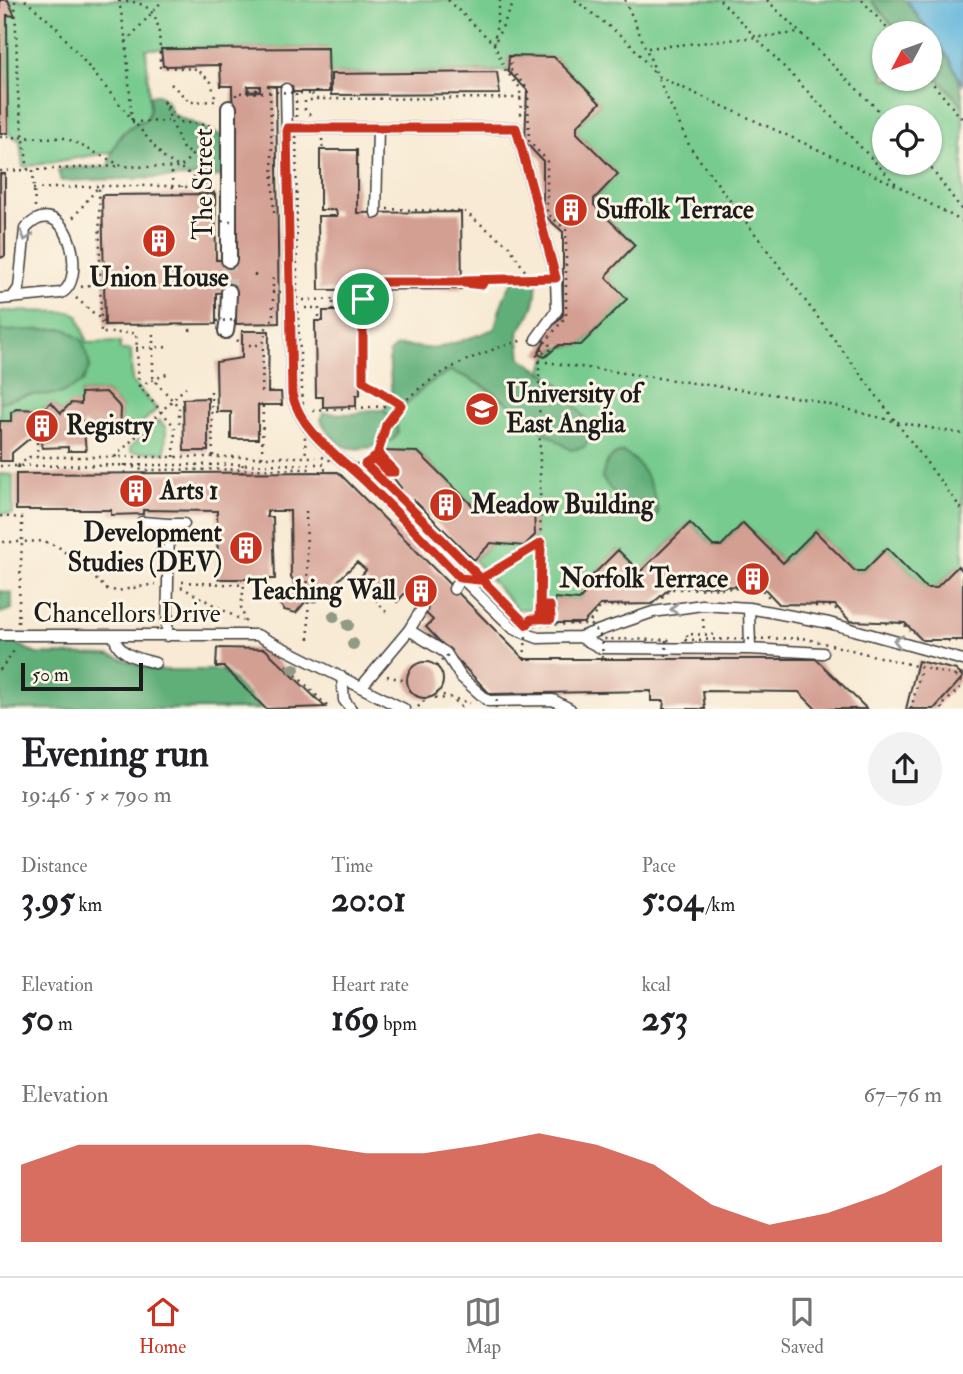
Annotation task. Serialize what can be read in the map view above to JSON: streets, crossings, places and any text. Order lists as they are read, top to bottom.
{
  "streets": {
    "street": ["The Street"],
    "lane": ["Chancellors Drive"]
  },
  "places": {
    "building": [
      "Suffolk Terrace",
      "Union House",
      "Registry",
      "Arts 1",
      "Meadow Building",
      "Development Studies (DEV)",
      "Norfolk Terrace",
      "Teaching Wall"
    ],
    "school or university": ["University of East Anglia"]
  },
  "scale_bar": "50 m",
  "north": "bottom left",
  "page": {
    "scale": "50 m",
    "heading": ["Evening run", "19:46 · 5 × 790 m"],
    "stats": [
      ["Distance", "3.95 km"],
      ["Time", "20:01"],
      ["Pace", "5:04 /km"],
      ["Elevation", "50 m"],
      ["Heart rate", "169 bpm"],
      ["kcal", "253"]
    ],
    "chart": ["Elevation", "67–76 m"],
    "tabs": ["Home", "Map", "Saved"]
  }
}
